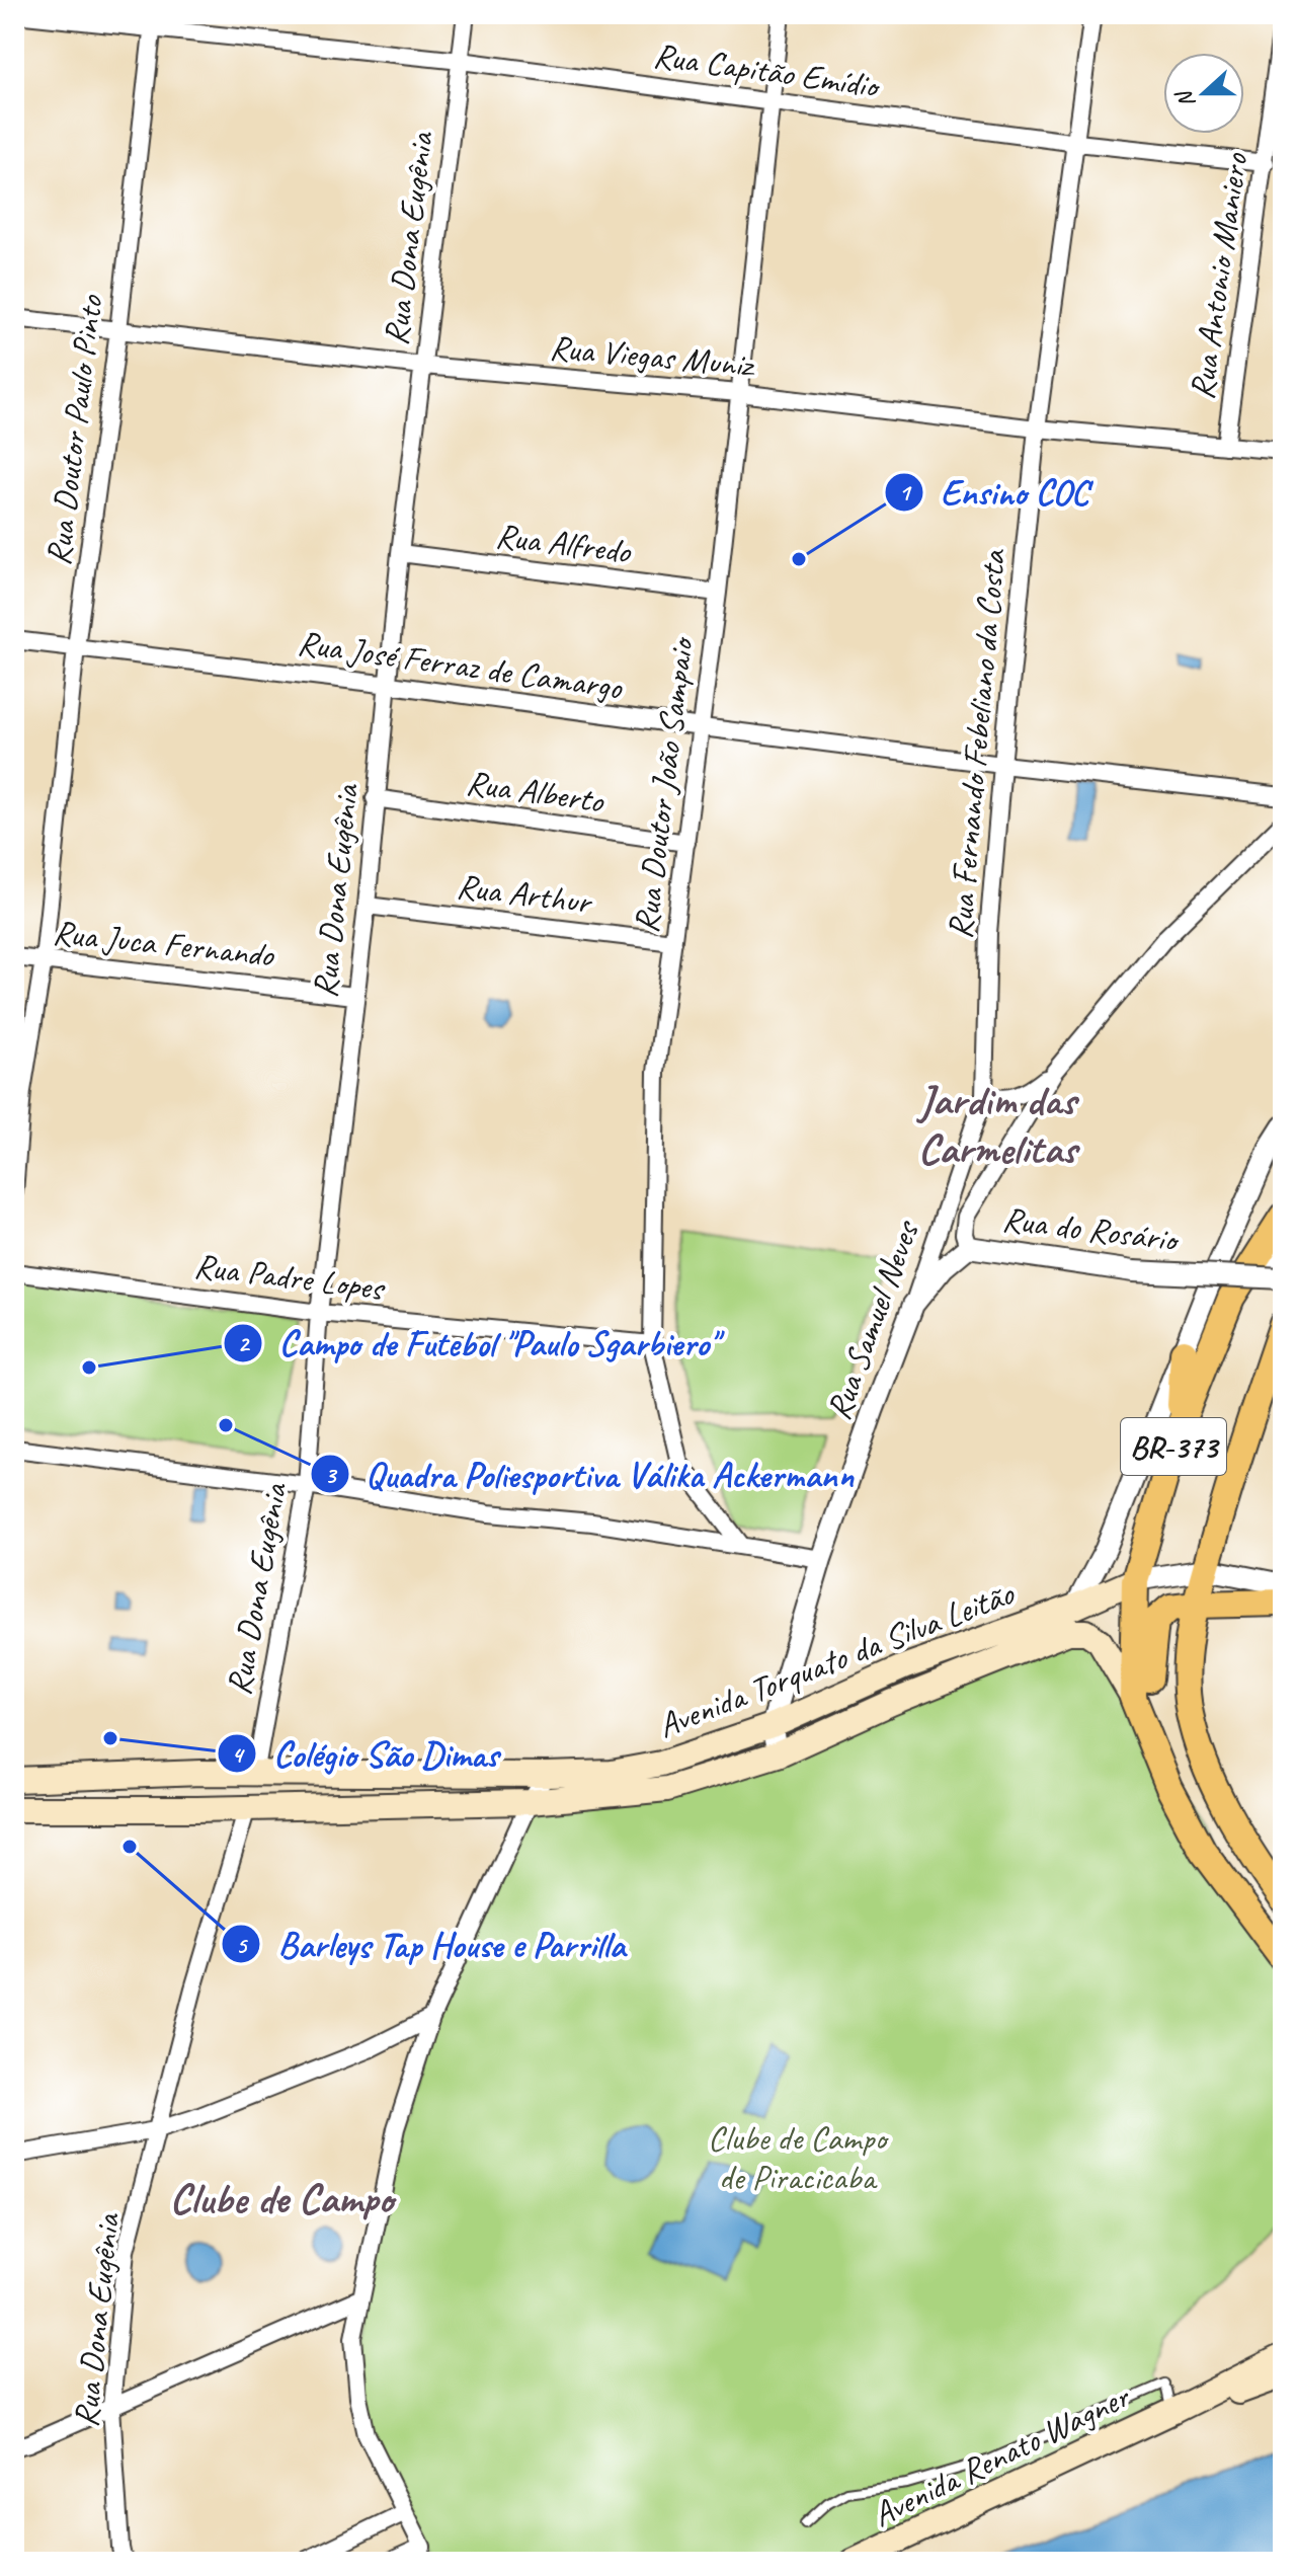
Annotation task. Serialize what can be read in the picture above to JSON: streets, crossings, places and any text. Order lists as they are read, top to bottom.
{
  "streets": {
    "main road": ["BR-373", "Avenida Torquato da Silva Leitão", "Avenida Renato Wagner"],
    "street": [
      "Rua Capitão Emídio",
      "Rua Dona Eugênia",
      "Rua Antonio Maniero",
      "Rua Viegas Muniz",
      "Rua Doutor Paulo Pinto",
      "Rua Alfredo",
      "Rua José Ferraz de Camargo",
      "Rua Fernando Febeliano da Costa",
      "Rua Doutor João Sampaio",
      "Rua Alberto",
      "Rua Arthur",
      "Rua Juca Fernando",
      "Rua do Rosário",
      "Rua Padre Lopes",
      "Rua Samuel Neves"
    ]
  },
  "crossings": [
    ["Rua Capitão Emídio", "Rua Dona Eugênia"],
    ["Rua Capitão Emídio", "Rua Antonio Maniero"],
    ["Rua Capitão Emídio", "Rua Doutor Paulo Pinto"],
    ["Rua Capitão Emídio", "Rua Fernando Febeliano da Costa"],
    ["Rua Capitão Emídio", "Rua Doutor João Sampaio"],
    ["Rua Dona Eugênia", "Rua Viegas Muniz"],
    ["Rua Dona Eugênia", "Rua Alfredo"],
    ["Rua Dona Eugênia", "Rua José Ferraz de Camargo"],
    ["Rua Dona Eugênia", "Rua Alberto"],
    ["Rua Dona Eugênia", "Rua Arthur"],
    ["Rua Dona Eugênia", "Rua Juca Fernando"],
    ["Rua Dona Eugênia", "Rua Padre Lopes"],
    ["Rua Dona Eugênia", "Avenida Torquato da Silva Leitão"],
    ["Rua Antonio Maniero", "Rua Viegas Muniz"],
    ["Rua Viegas Muniz", "Rua Doutor Paulo Pinto"],
    ["Rua Viegas Muniz", "Rua Fernando Febeliano da Costa"],
    ["Rua Viegas Muniz", "Rua Doutor João Sampaio"],
    ["Rua Doutor Paulo Pinto", "Rua José Ferraz de Camargo"],
    ["Rua Doutor Paulo Pinto", "Rua Juca Fernando"],
    ["Rua Alfredo", "Rua Doutor João Sampaio"],
    ["Rua José Ferraz de Camargo", "Rua Fernando Febeliano da Costa"],
    ["Rua José Ferraz de Camargo", "Rua Doutor João Sampaio"],
    ["Rua Fernando Febeliano da Costa", "Rua Samuel Neves"],
    ["Rua Doutor João Sampaio", "Rua Alberto"],
    ["Rua Doutor João Sampaio", "Rua Arthur"],
    ["Rua Doutor João Sampaio", "Rua Padre Lopes"],
    ["Rua do Rosário", "Rua Samuel Neves"],
    ["Rua Samuel Neves", "Avenida Torquato da Silva Leitão"],
    ["BR-373", "Avenida Torquato da Silva Leitão"]
  ],
  "districts": ["Jardim das Carmelitas", "Clube de Campo"],
  "parks": ["Clube de Campo de Piracicaba"],
  "places": [
    "Ensino COC",
    "Campo de Futebol \"Paulo Sgarbiero\"",
    "Quadra Poliesportiva Válika Ackermann",
    "Colégio São Dimas",
    "Barleys Tap House e Parrilla"
  ],
  "north": "left"
}
